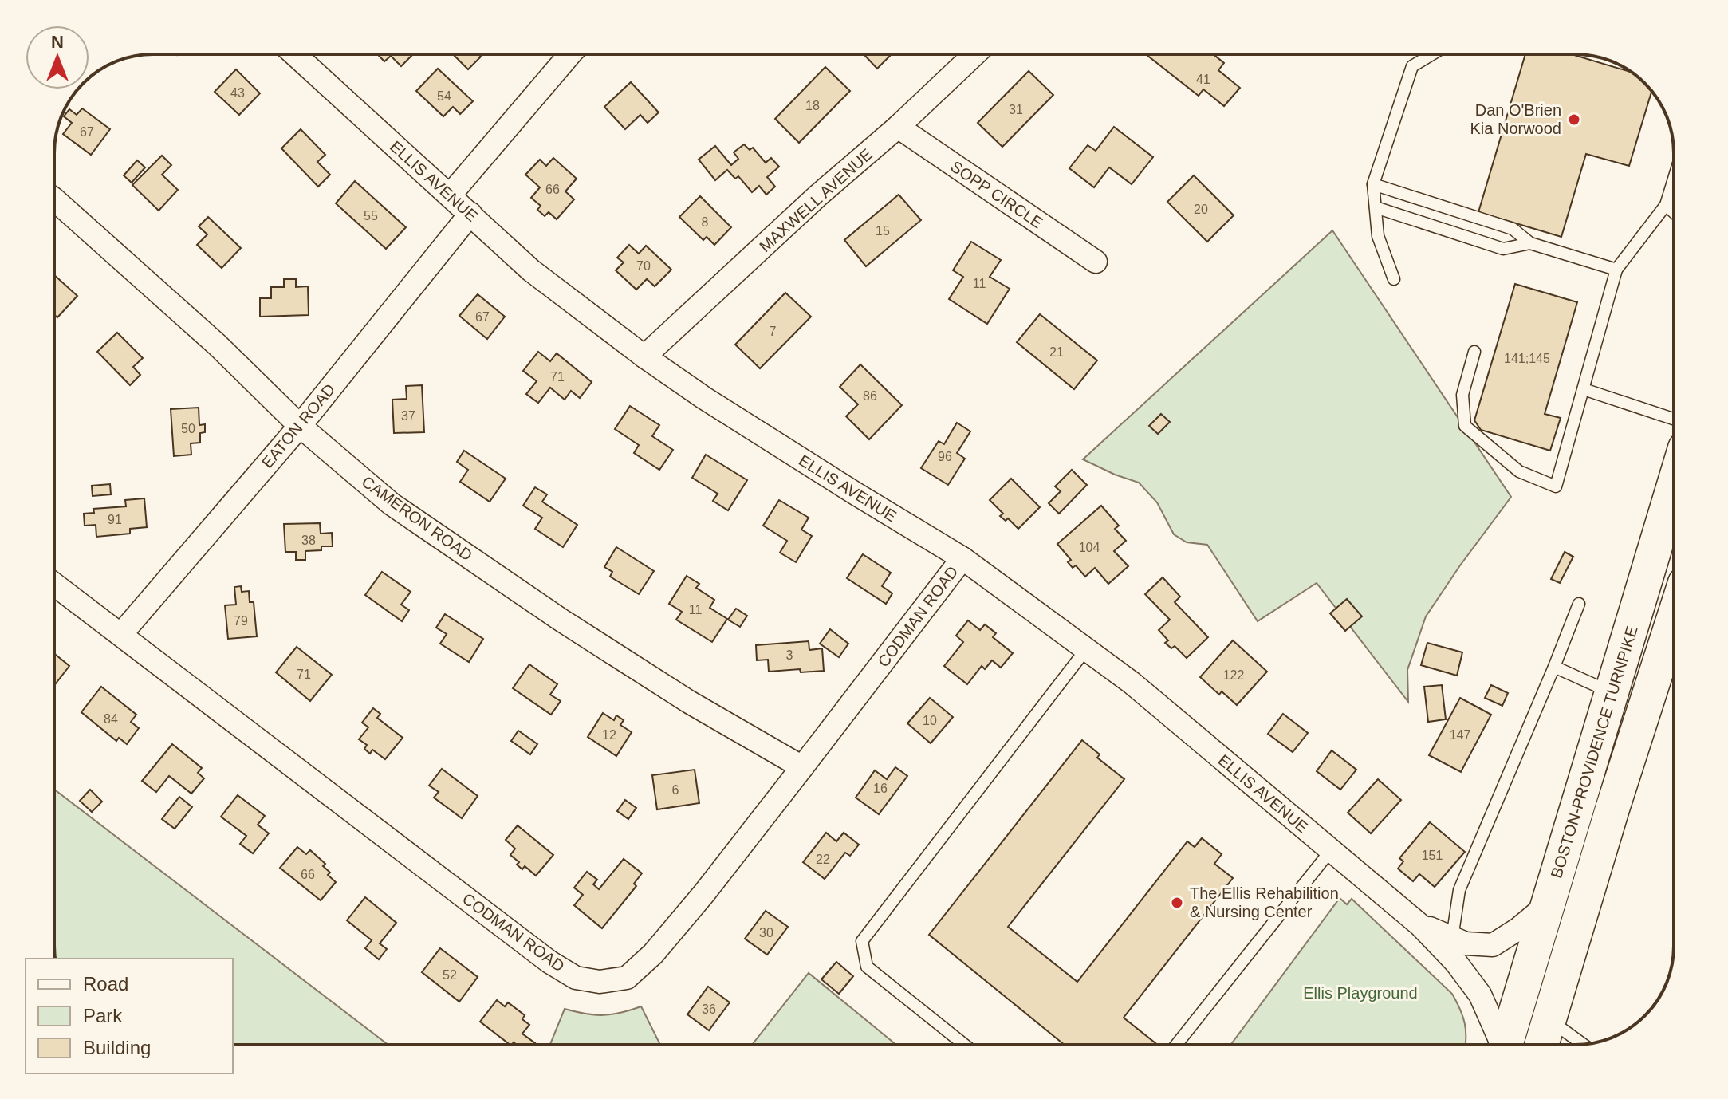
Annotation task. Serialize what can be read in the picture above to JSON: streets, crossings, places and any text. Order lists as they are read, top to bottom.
{
  "streets": {
    "main road": ["BOSTON-PROVIDENCE TURNPIKE"],
    "street": [
      "ELLIS AVENUE",
      "SOPP CIRCLE",
      "MAXWELL AVENUE",
      "EATON ROAD",
      "CAMERON ROAD",
      "CODMAN ROAD"
    ]
  },
  "crossings": [
    ["ELLIS AVENUE", "MAXWELL AVENUE"],
    ["ELLIS AVENUE", "EATON ROAD"],
    ["ELLIS AVENUE", "CODMAN ROAD"],
    ["ELLIS AVENUE", "BOSTON-PROVIDENCE TURNPIKE"],
    ["SOPP CIRCLE", "MAXWELL AVENUE"],
    ["EATON ROAD", "CAMERON ROAD"],
    ["EATON ROAD", "CODMAN ROAD"],
    ["CAMERON ROAD", "CODMAN ROAD"]
  ],
  "parks": ["Ellis Playground"],
  "places": ["Dan O'Brien Kia Norwood", "The Ellis Rehabilition & Nursing Center"],
  "house_numbers": [
    "41",
    "43",
    "54",
    "18",
    "31",
    "67",
    "66",
    "20",
    "55",
    "8",
    "15",
    "70",
    "11",
    "67",
    "7",
    "21",
    "141;145",
    "71",
    "86",
    "37",
    "50",
    "96",
    "91",
    "38",
    "104",
    "11",
    "79",
    "3",
    "71",
    "122",
    "84",
    "10",
    "12",
    "147",
    "16",
    "6",
    "151",
    "22",
    "66",
    "30",
    "52",
    "36"
  ],
  "legend": ["Road", "Park", "Building"],
  "north": "top"
}
